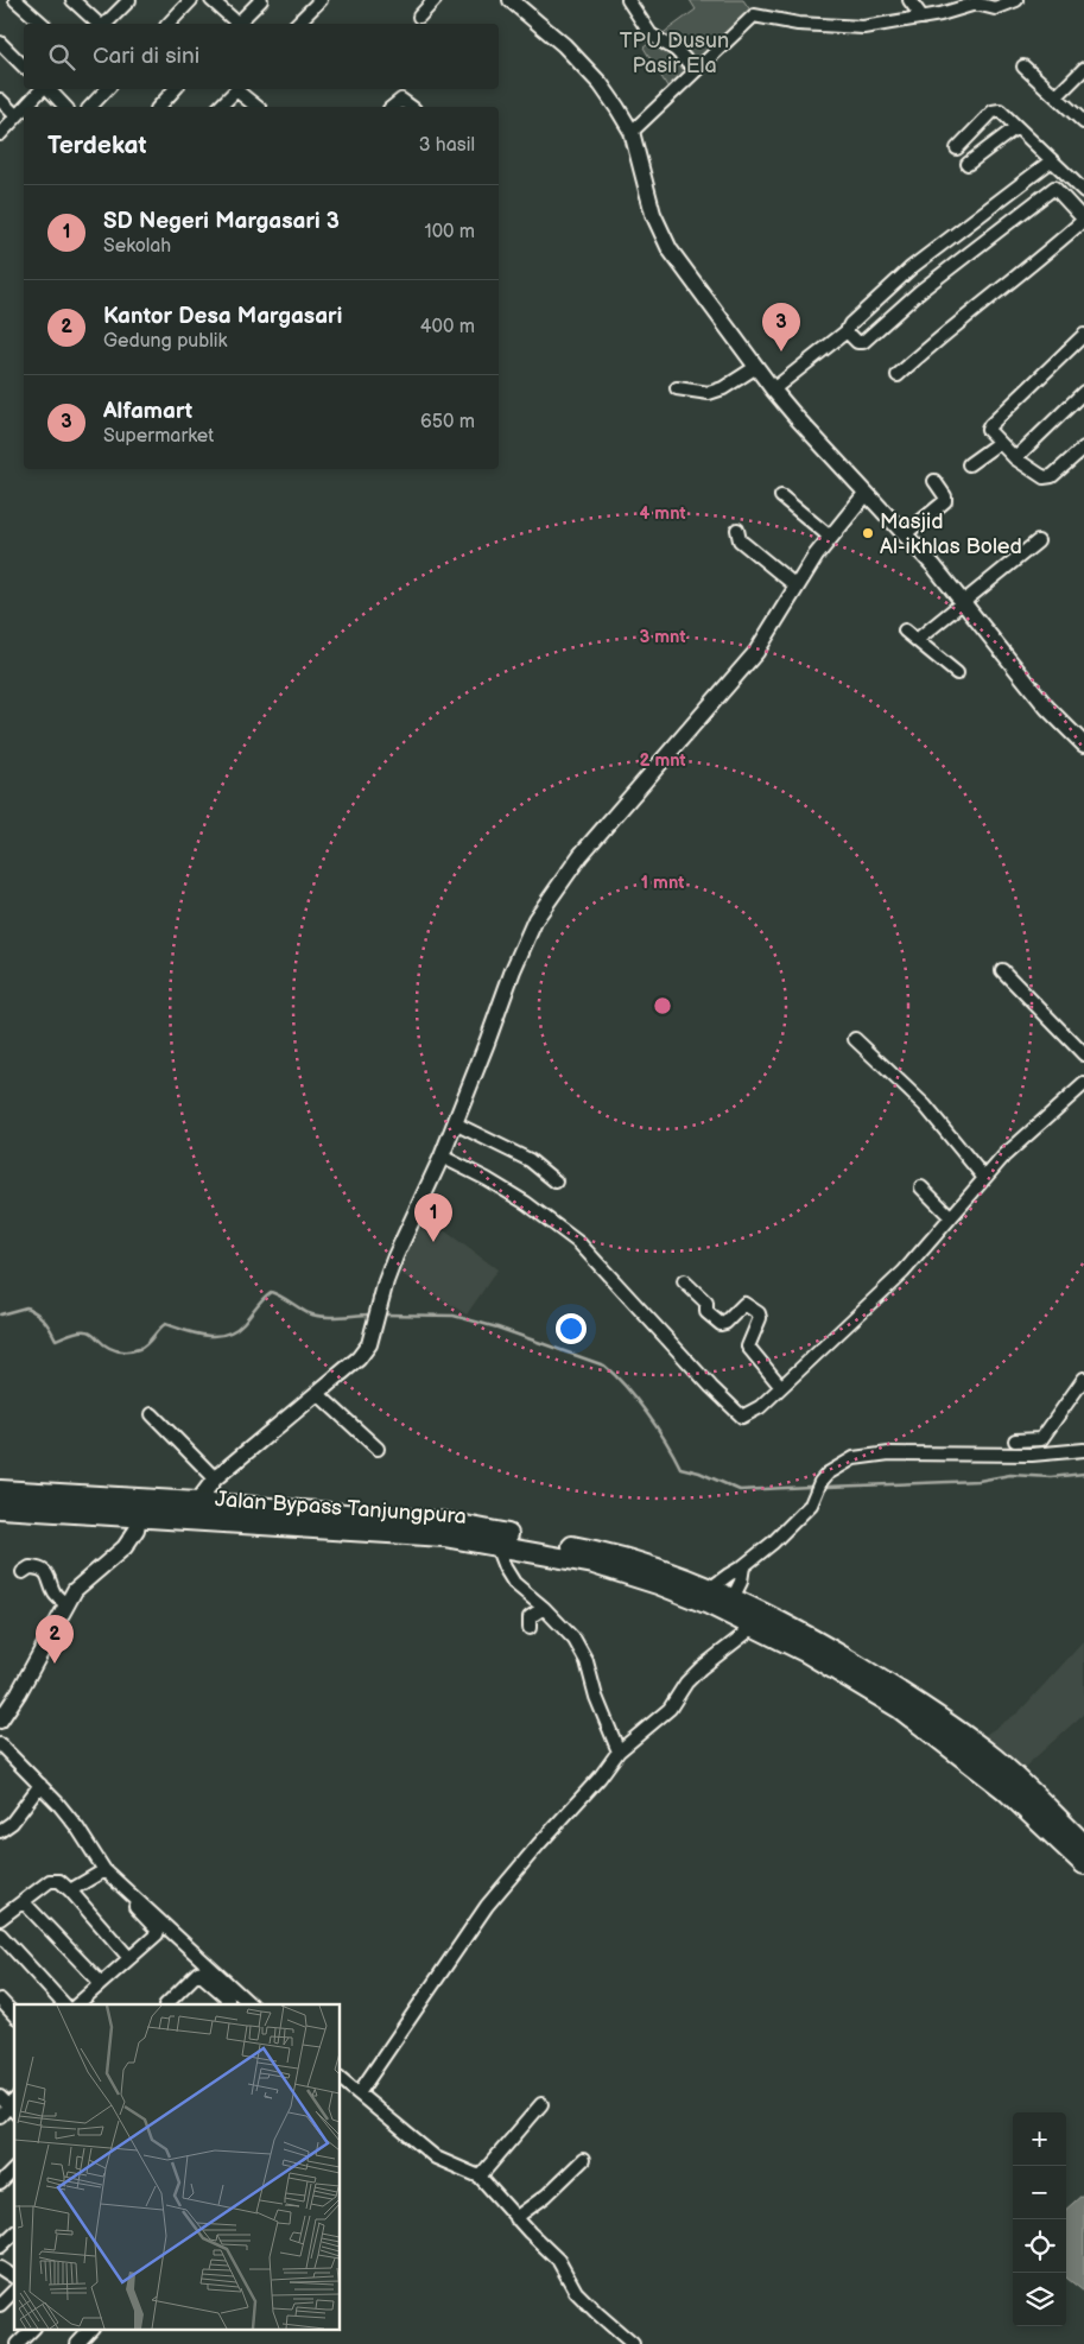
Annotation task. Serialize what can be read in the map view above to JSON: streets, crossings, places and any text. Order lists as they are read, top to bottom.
{
  "streets": {
    "highway": ["Jalan Bypass Tanjungpura"]
  },
  "parks": ["TPU Dusun Pasir Ela"],
  "places": ["Masjid Al-ikhlas Boled"],
  "page": {
    "search": "Cari di sini",
    "heading": ["Terdekat", "3 hasil"],
    "list": [
      {
        "mark": "1",
        "name": "SD Negeri Margasari 3",
        "note": "Sekolah",
        "value": "100 m"
      },
      {
        "mark": "2",
        "name": "Kantor Desa Margasari",
        "note": "Gedung publik",
        "value": "400 m"
      },
      {
        "mark": "3",
        "name": "Alfamart",
        "note": "Supermarket",
        "value": "650 m"
      }
    ],
    "pins": ["3", "1", "2"],
    "map_buttons": ["+", "−"]
  },
  "rings": [
    "4 mnt",
    "3 mnt",
    "2 mnt",
    "1 mnt"
  ]
}
